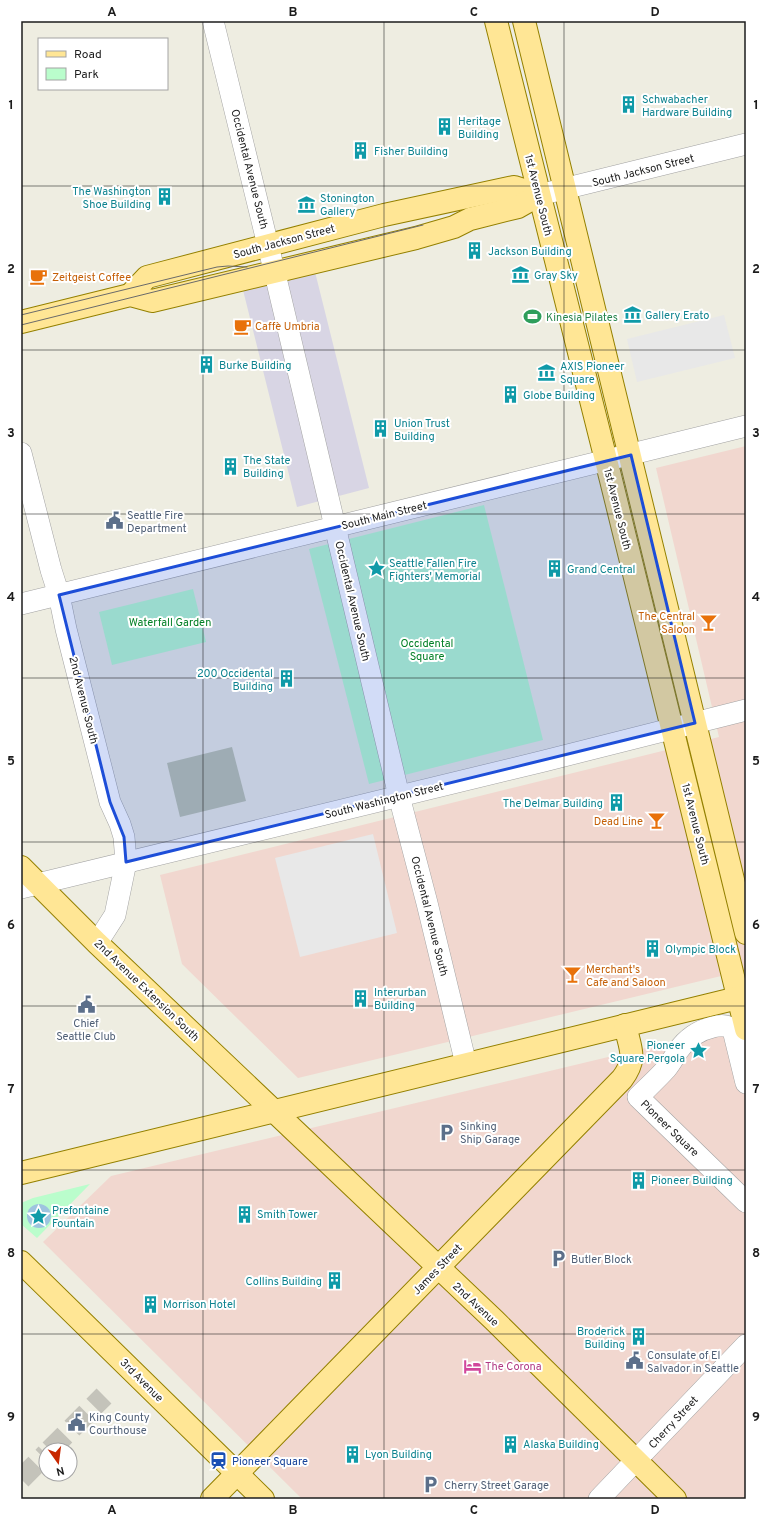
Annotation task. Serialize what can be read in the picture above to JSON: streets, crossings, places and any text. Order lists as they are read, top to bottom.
{
  "streets": {
    "main road": [
      "South Jackson Street",
      "1st Avenue South",
      "2nd Avenue Extension South",
      "James Street",
      "2nd Avenue",
      "3rd Avenue"
    ],
    "street": [
      "Occidental Avenue South",
      "South Main Street",
      "2nd Avenue South",
      "South Washington Street",
      "Pioneer Square",
      "Cherry Street"
    ]
  },
  "crossings": [
    ["Occidental Avenue South", "South Jackson Street"],
    ["Occidental Avenue South", "South Main Street"],
    ["Occidental Avenue South", "South Washington Street"],
    ["South Jackson Street", "1st Avenue South"],
    ["1st Avenue South", "South Main Street"],
    ["1st Avenue South", "South Washington Street"],
    ["South Main Street", "2nd Avenue South"],
    ["2nd Avenue South", "South Washington Street"],
    ["2nd Avenue South", "2nd Avenue Extension South"],
    ["South Washington Street", "2nd Avenue Extension South"],
    ["2nd Avenue Extension South", "2nd Avenue"],
    ["James Street", "2nd Avenue"],
    ["James Street", "3rd Avenue"],
    ["2nd Avenue", "Cherry Street"]
  ],
  "parks": ["Waterfall Garden", "Occidental Square"],
  "places": {
    "building": [
      "Schwabacher Hardware Building",
      "Heritage Building",
      "Fisher Building",
      "The Washington Shoe Building",
      "Jackson Building",
      "Burke Building",
      "Globe Building",
      "Union Trust Building",
      "The State Building",
      "Grand Central",
      "200 Occidental Building",
      "The Delmar Building",
      "Olympic Block",
      "Interurban Building",
      "Pioneer Building",
      "Smith Tower",
      "Collins Building",
      "Morrison Hotel",
      "Broderick Building",
      "Alaska Building",
      "Lyon Building"
    ],
    "museum": [
      "Stonington Gallery",
      "Gray Sky",
      "Gallery Erato",
      "AXIS Pioneer Square"
    ],
    "cafe": ["Zeitgeist Coffee", "Caffè Umbria"],
    "sports": ["Kinesia Pilates"],
    "public building": [
      "Seattle Fire Department",
      "Chief Seattle Club",
      "Consulate of El Salvador in Seattle",
      "King County Courthouse"
    ],
    "place": ["Seattle Fallen Fire Fighters' Memorial", "Pioneer Square Pergola", "Prefontaine Fountain"],
    "bar": ["The Central Saloon", "Dead Line", "Merchant's Cafe and Saloon"],
    "parking": ["Sinking Ship Garage", "Butler Block", "Cherry Street Garage"],
    "hotel": ["The Corona"],
    "station": ["Pioneer Square"]
  },
  "legend": ["Road", "Park"],
  "north": "bottom",
  "grid": {
    "columns": [
      "A",
      "B",
      "C",
      "D"
    ],
    "rows": [
      "1",
      "2",
      "3",
      "4",
      "5",
      "6",
      "7",
      "8",
      "9"
    ]
  }
}
